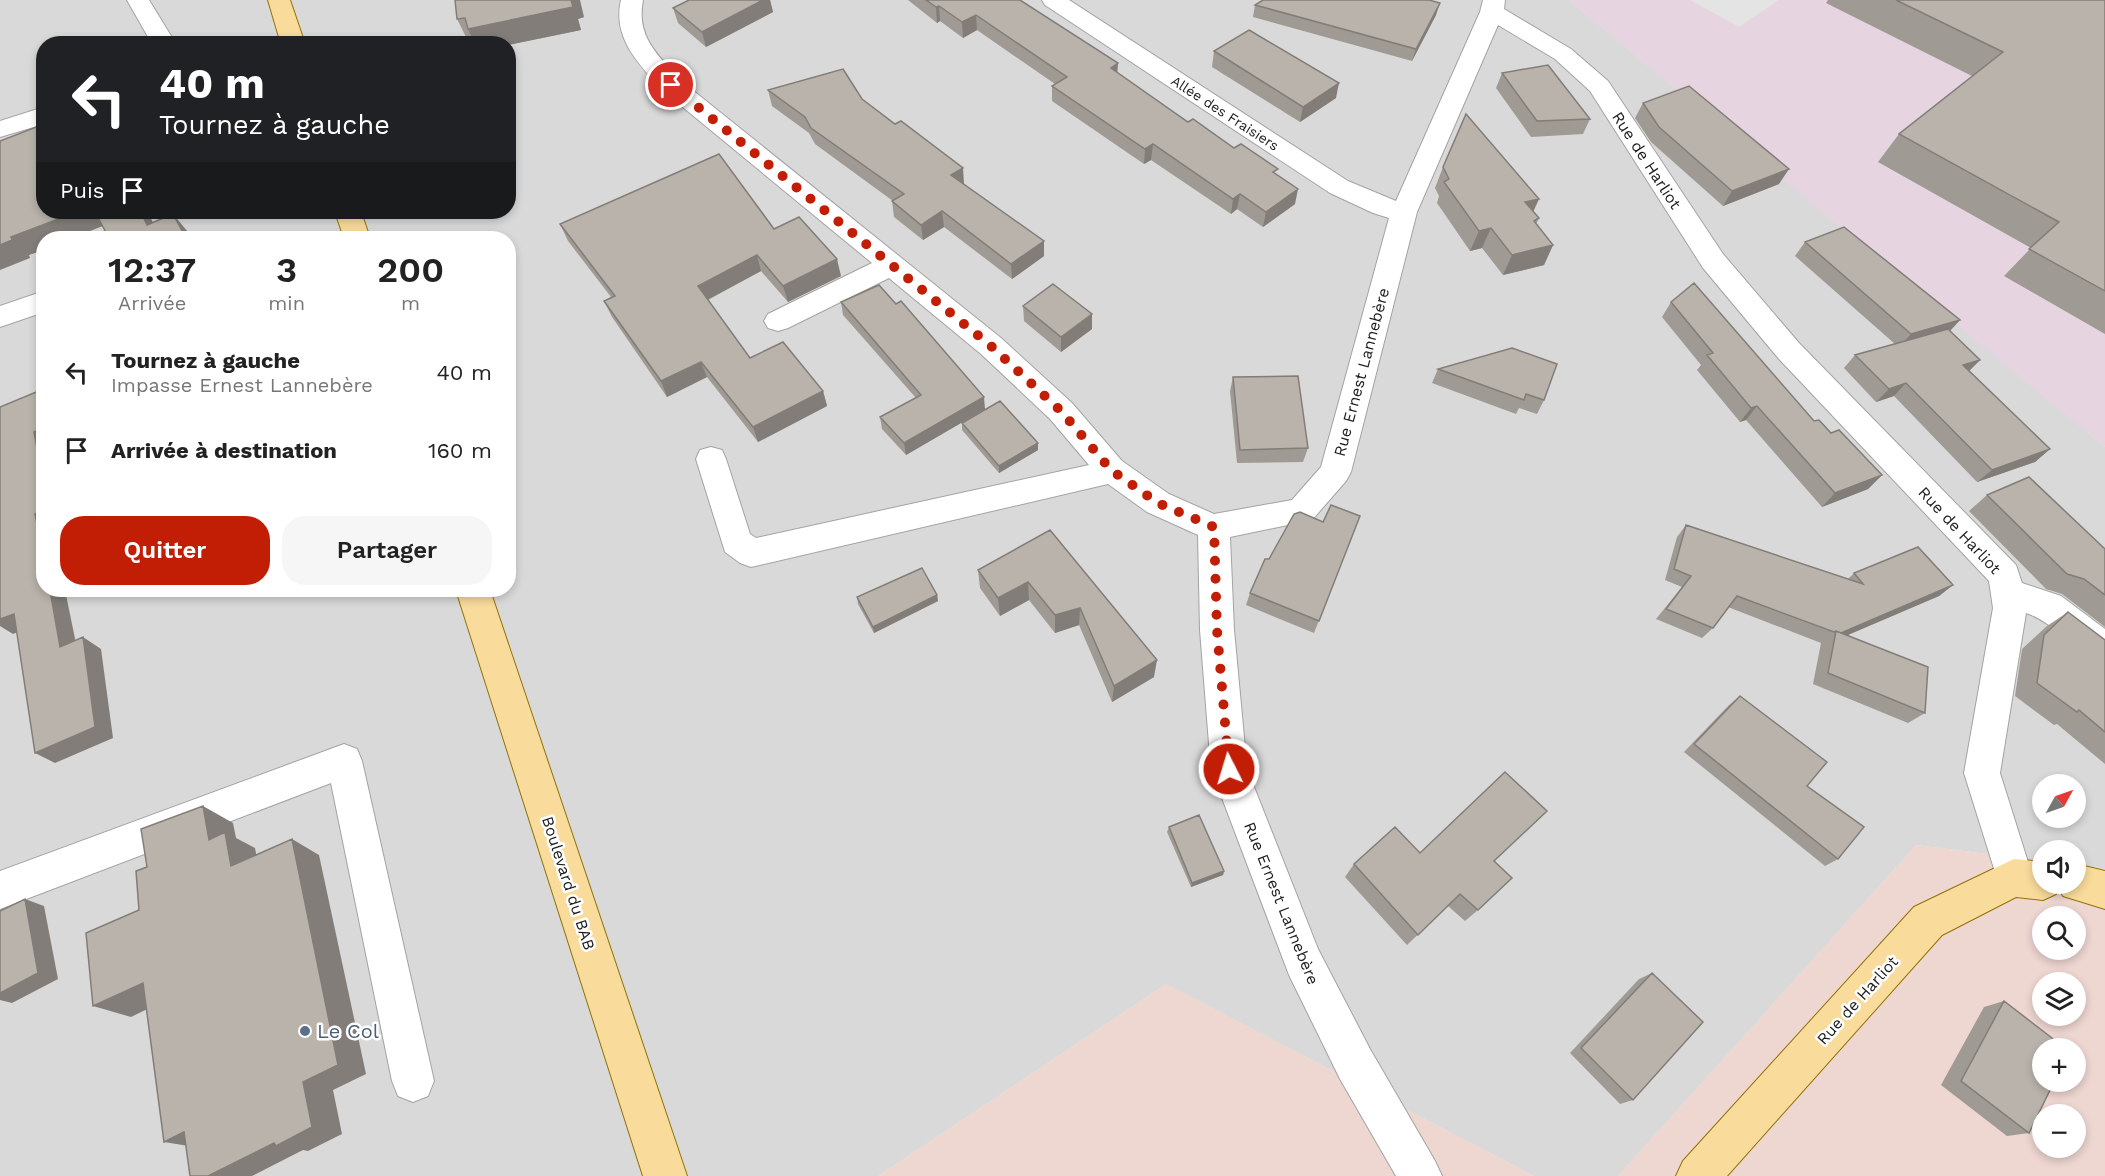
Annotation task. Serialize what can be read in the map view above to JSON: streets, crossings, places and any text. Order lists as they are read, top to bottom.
{
  "streets": {
    "main road": ["Rue de Harliot", "Boulevard du BAB"],
    "street": ["Allée des Fraisiers", "Rue Ernest Lannebère"]
  },
  "crossings": [
    ["Allée des Fraisiers", "Rue Ernest Lannebère"],
    ["Rue de Harliot", "Rue Ernest Lannebère"]
  ],
  "places": ["Le Col"],
  "north": "top right",
  "page": {
    "turn": ["40 m", "Tournez à gauche"],
    "then": "Puis",
    "eta": [
      "12:37",
      "Arrivée",
      "3",
      "min",
      "200",
      "m"
    ],
    "list": [
      {
        "name": "Tournez à gauche",
        "note": "Impasse Ernest Lannebère",
        "value": "40 m"
      },
      {
        "name": "Arrivée à destination",
        "value": "160 m"
      }
    ],
    "buttons": ["Quitter", "Partager"],
    "map_buttons": ["+", "−"]
  }
}
